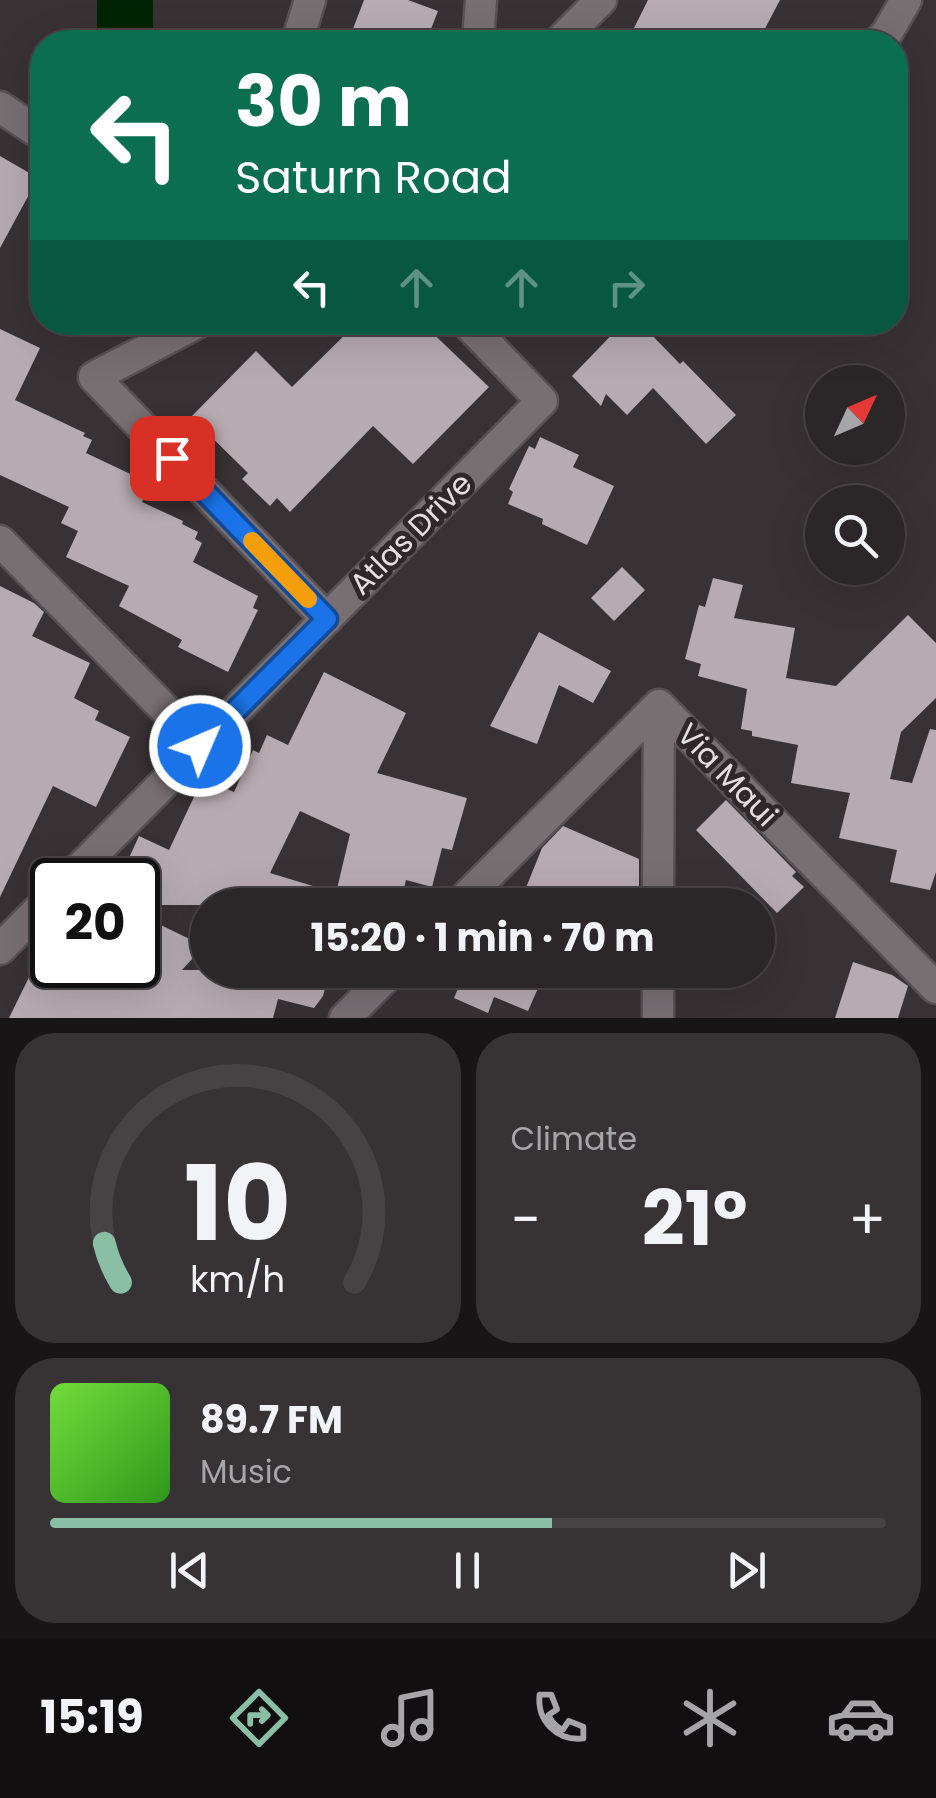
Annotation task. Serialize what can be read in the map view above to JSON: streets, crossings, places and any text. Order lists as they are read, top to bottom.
{
  "streets": {
    "street": ["Atlas Drive", "Via Maui"]
  },
  "north": "top right",
  "page": {
    "turn": ["30 m", "Saturn Road"],
    "limit": "20",
    "trip": "15:20 · 1 min · 70 m",
    "tile": "Climate",
    "heat": ["−", "21°", "+"],
    "song": ["89.7 FM", "Music"],
    "tabs": "15:19",
    "gauge": ["10", "km/h"]
  }
}
